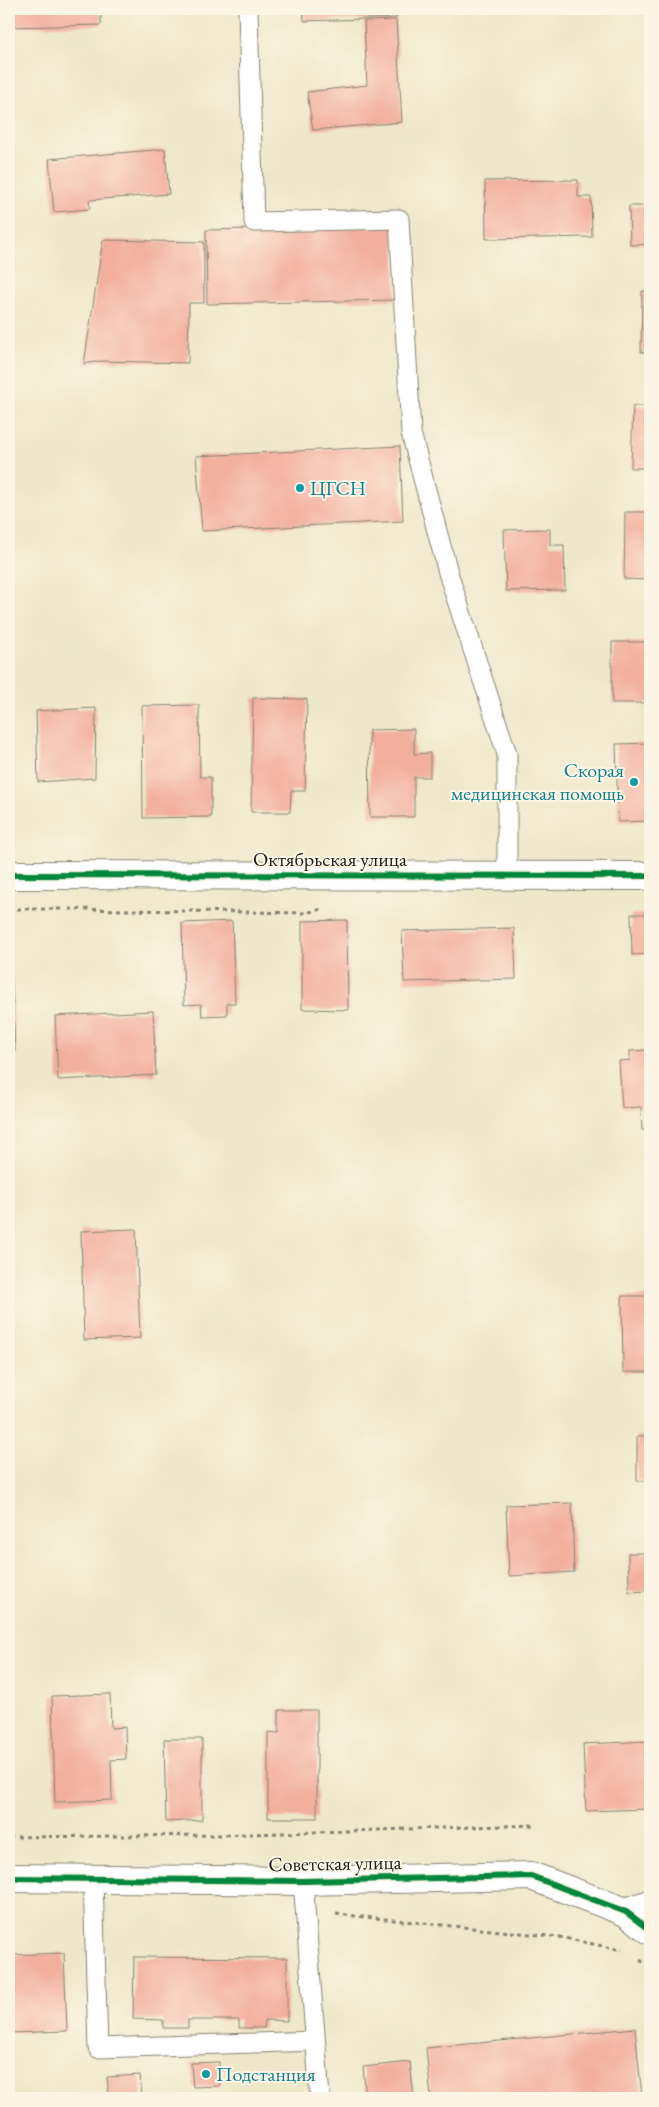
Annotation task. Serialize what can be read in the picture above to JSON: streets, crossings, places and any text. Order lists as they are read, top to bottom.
{
  "streets": {
    "street": ["Октябрьская улица", "Советская улица"]
  },
  "places": ["ЦГСН", "Скорая медицинская помощь", "Подстанция"]
}
